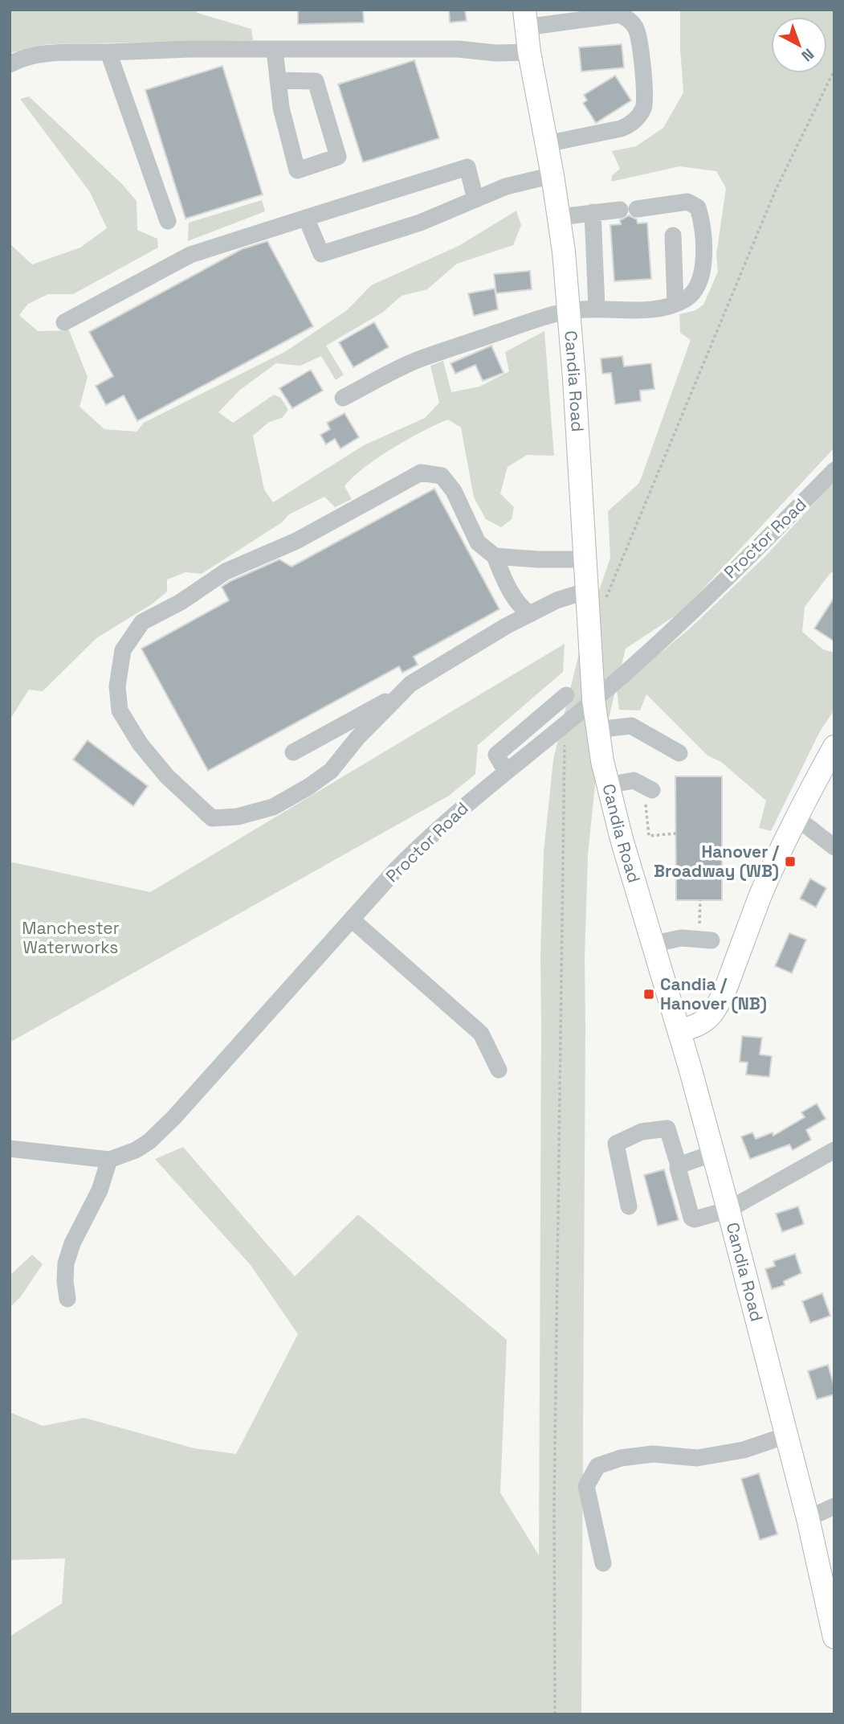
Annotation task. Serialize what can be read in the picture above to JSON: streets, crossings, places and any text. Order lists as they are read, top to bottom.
{
  "streets": {
    "main road": ["Candia Road"],
    "street": ["Proctor Road"]
  },
  "crossings": [
    ["Candia Road", "Proctor Road"]
  ],
  "parks": ["Manchester Waterworks"],
  "places": {
    "transit": ["Hanover / Broadway (WB)", "Candia / Hanover (NB)"]
  },
  "north": "bottom right"
}
